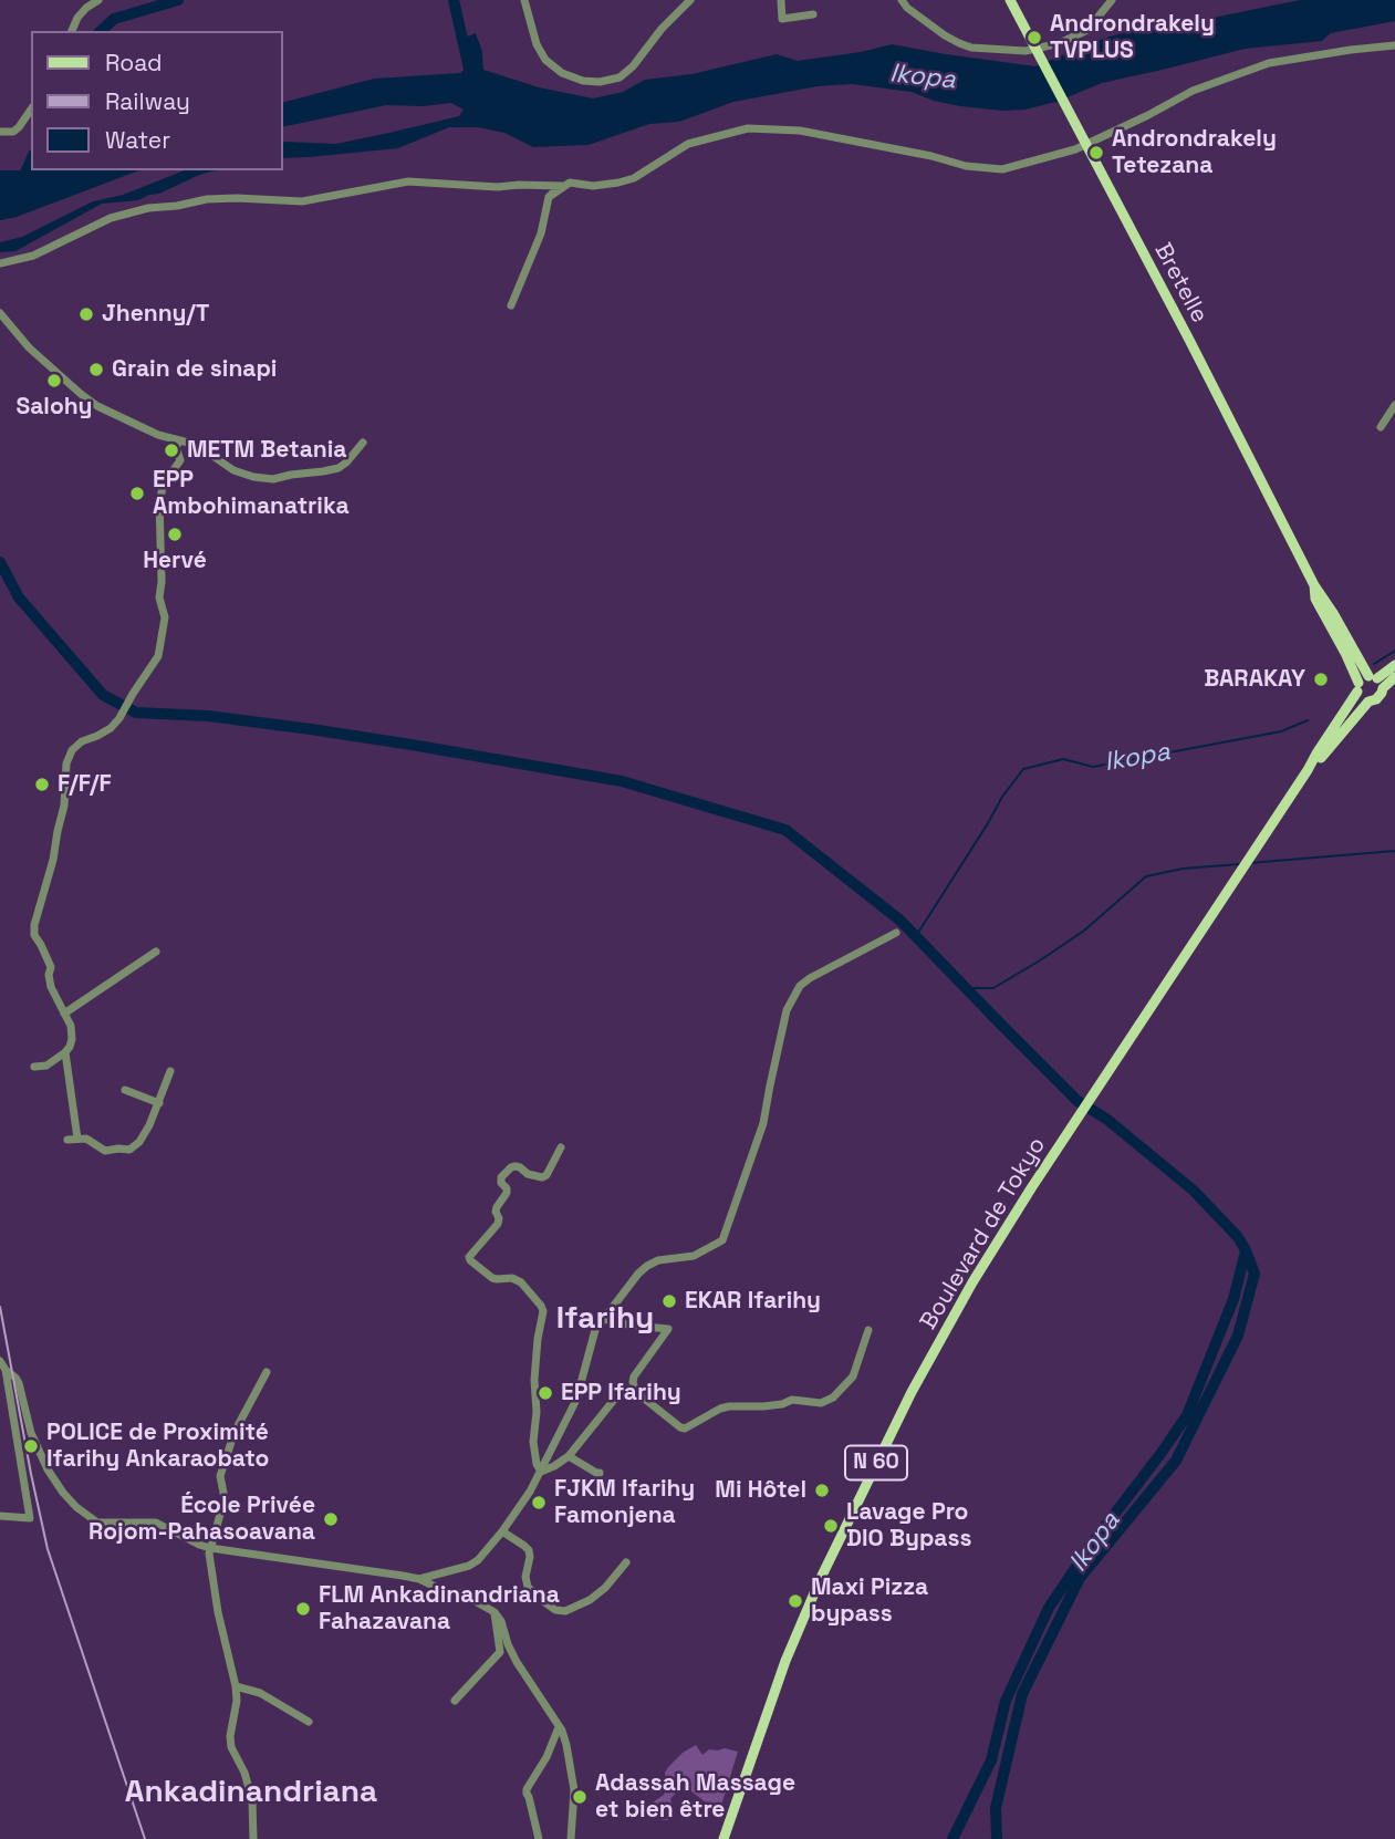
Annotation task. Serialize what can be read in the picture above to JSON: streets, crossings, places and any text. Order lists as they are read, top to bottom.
{
  "streets": {
    "main road": ["Bretelle", "Boulevard de Tokyo", "N 60"]
  },
  "crossings": [
    ["Bretelle", "Boulevard de Tokyo"]
  ],
  "districts": ["Ifarihy", "Ankadinandriana"],
  "water": ["Ikopa"],
  "places": [
    "Androndrakely TVPLUS",
    "Androndrakely Tetezana",
    "Jhenny/T",
    "Grain de sinapi",
    "Salohy",
    "METM Betania",
    "EPP Ambohimanatrika",
    "Hervé",
    "BARAKAY",
    "F/F/F",
    "EKAR Ifarihy",
    "EPP Ifarihy",
    "POLICE de Proximité Ifarihy Ankaraobato",
    "Mi Hôtel",
    "FJKM Ifarihy Famonjena",
    "École Privée Rojom-Pahasoavana",
    "Lavage Pro DIO Bypass",
    "Maxi Pizza bypass",
    "FLM Ankadinandriana Fahazavana",
    "Adassah Massage et bien être"
  ],
  "legend": ["Road", "Railway", "Water"]
}
